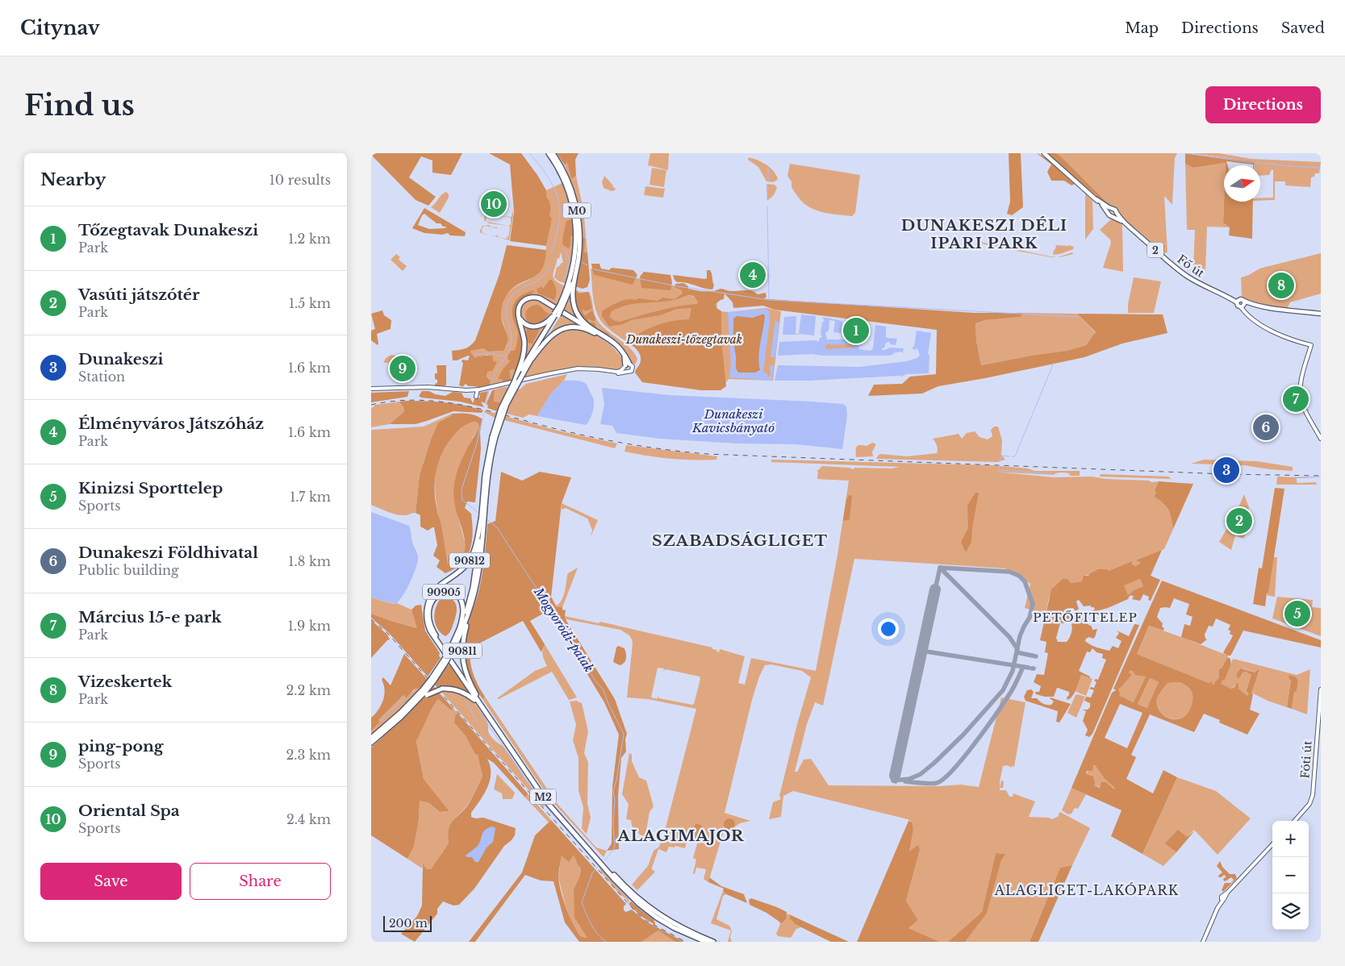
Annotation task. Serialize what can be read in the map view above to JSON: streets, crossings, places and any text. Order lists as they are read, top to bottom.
{
  "streets": {
    "highway": [
      "M0",
      "90812",
      "90905",
      "90811",
      "M2"
    ],
    "main road": ["2", "Fő út", "Fóti út"]
  },
  "crossings": [
    ["2", "Fő út"],
    ["90812", "90905"],
    ["90812", "M2"],
    ["90905", "M2"],
    ["90811", "M2"]
  ],
  "districts": [
    "DUNAKESZI DÉLI IPARI PARK",
    "SZABADSÁGLIGET",
    "PETŐFITELEP",
    "ALAGIMAJOR",
    "ALAGLIGET-LAKÓPARK"
  ],
  "water": ["Dunakeszi Kavicsbányató", "Mogyoródi-patak"],
  "parks": ["Dunakeszi-tőzegtavak"],
  "scale_bar": "200 m",
  "north": "right",
  "page": {
    "header": "Citynav",
    "nav": ["Map", "Directions", "Saved"],
    "buttons": [
      "Directions",
      ["Save", "Share"]
    ],
    "title": "Find us",
    "heading": ["Nearby", "10 results"],
    "pins": [
      "10",
      "4",
      "8",
      "1",
      "9",
      "7",
      "6",
      "3",
      "2",
      "5"
    ],
    "list": [
      {
        "mark": "1",
        "name": "Tőzegtavak Dunakeszi",
        "note": "Park",
        "value": "1.2 km"
      },
      {
        "mark": "2",
        "name": "Vasúti játszótér",
        "note": "Park",
        "value": "1.5 km"
      },
      {
        "mark": "3",
        "name": "Dunakeszi",
        "note": "Station",
        "value": "1.6 km"
      },
      {
        "mark": "4",
        "name": "Élményváros Játszóház",
        "note": "Park",
        "value": "1.6 km"
      },
      {
        "mark": "5",
        "name": "Kinizsi Sporttelep",
        "note": "Sports",
        "value": "1.7 km"
      },
      {
        "mark": "6",
        "name": "Dunakeszi Földhivatal",
        "note": "Public building",
        "value": "1.8 km"
      },
      {
        "mark": "7",
        "name": "Március 15-e park",
        "note": "Park",
        "value": "1.9 km"
      },
      {
        "mark": "8",
        "name": "Vizeskertek",
        "note": "Park",
        "value": "2.2 km"
      },
      {
        "mark": "9",
        "name": "ping-pong",
        "note": "Sports",
        "value": "2.3 km"
      },
      {
        "mark": "10",
        "name": "Oriental Spa",
        "note": "Sports",
        "value": "2.4 km"
      }
    ],
    "map_buttons": ["+", "−"],
    "scale": "200 m"
  }
}
